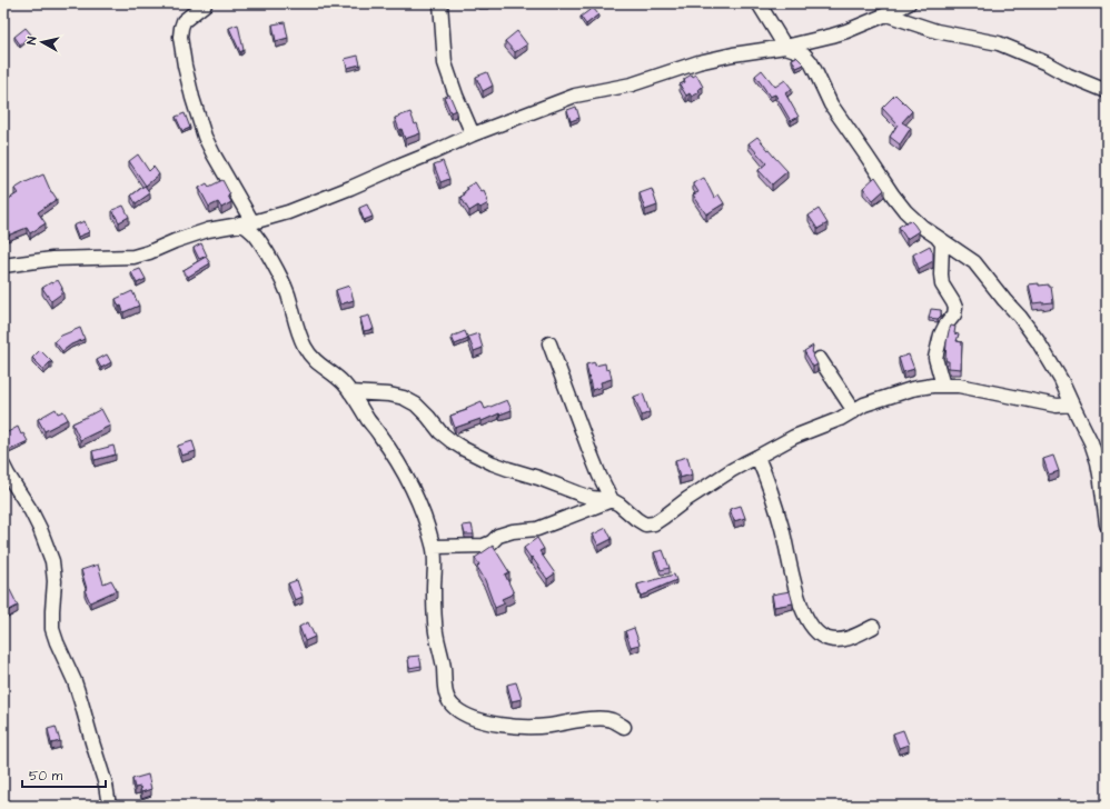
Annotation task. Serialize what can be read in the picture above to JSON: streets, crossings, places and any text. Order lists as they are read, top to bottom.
{
  "scale_bar": "50 m",
  "north": "left"
}
